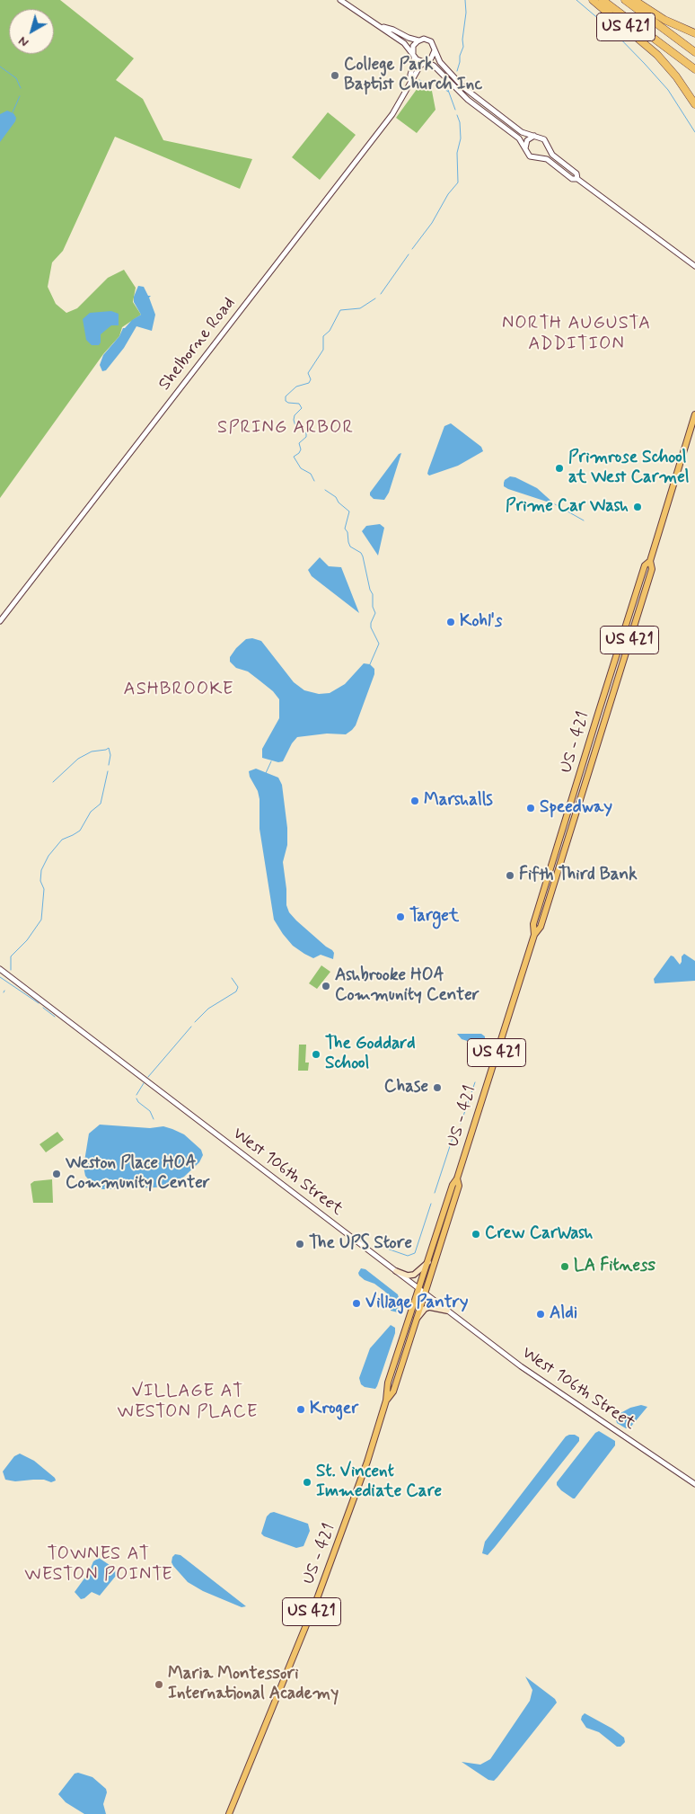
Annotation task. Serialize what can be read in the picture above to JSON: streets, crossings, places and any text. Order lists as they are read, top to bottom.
{
  "streets": {
    "highway": ["US 421"],
    "main road": ["US - 421"],
    "street": ["Shelborne Road", "West 106th Street"]
  },
  "crossings": [
    ["US - 421", "West 106th Street"]
  ],
  "districts": [
    "NORTH AUGUSTA ADDITION",
    "SPRING ARBOR",
    "ASHBROOKE",
    "VILLAGE AT WESTON PLACE",
    "TOWNES AT WESTON POINTE"
  ],
  "places": [
    "College Park Baptist Church Inc",
    "Primrose School at West Carmel",
    "Prime Car Wash",
    "Kohl's",
    "Marshalls",
    "Speedway",
    "Fifth Third Bank",
    "Target",
    "Ashbrooke HOA Community Center",
    "The Goddard School",
    "Chase",
    "Weston Place HOA Community Center",
    "Crew CarWash",
    "The UPS Store",
    "LA Fitness",
    "Village Pantry",
    "Aldi",
    "Kroger",
    "St. Vincent Immediate Care",
    "Maria Montessori International Academy"
  ],
  "north": "bottom left"
}
